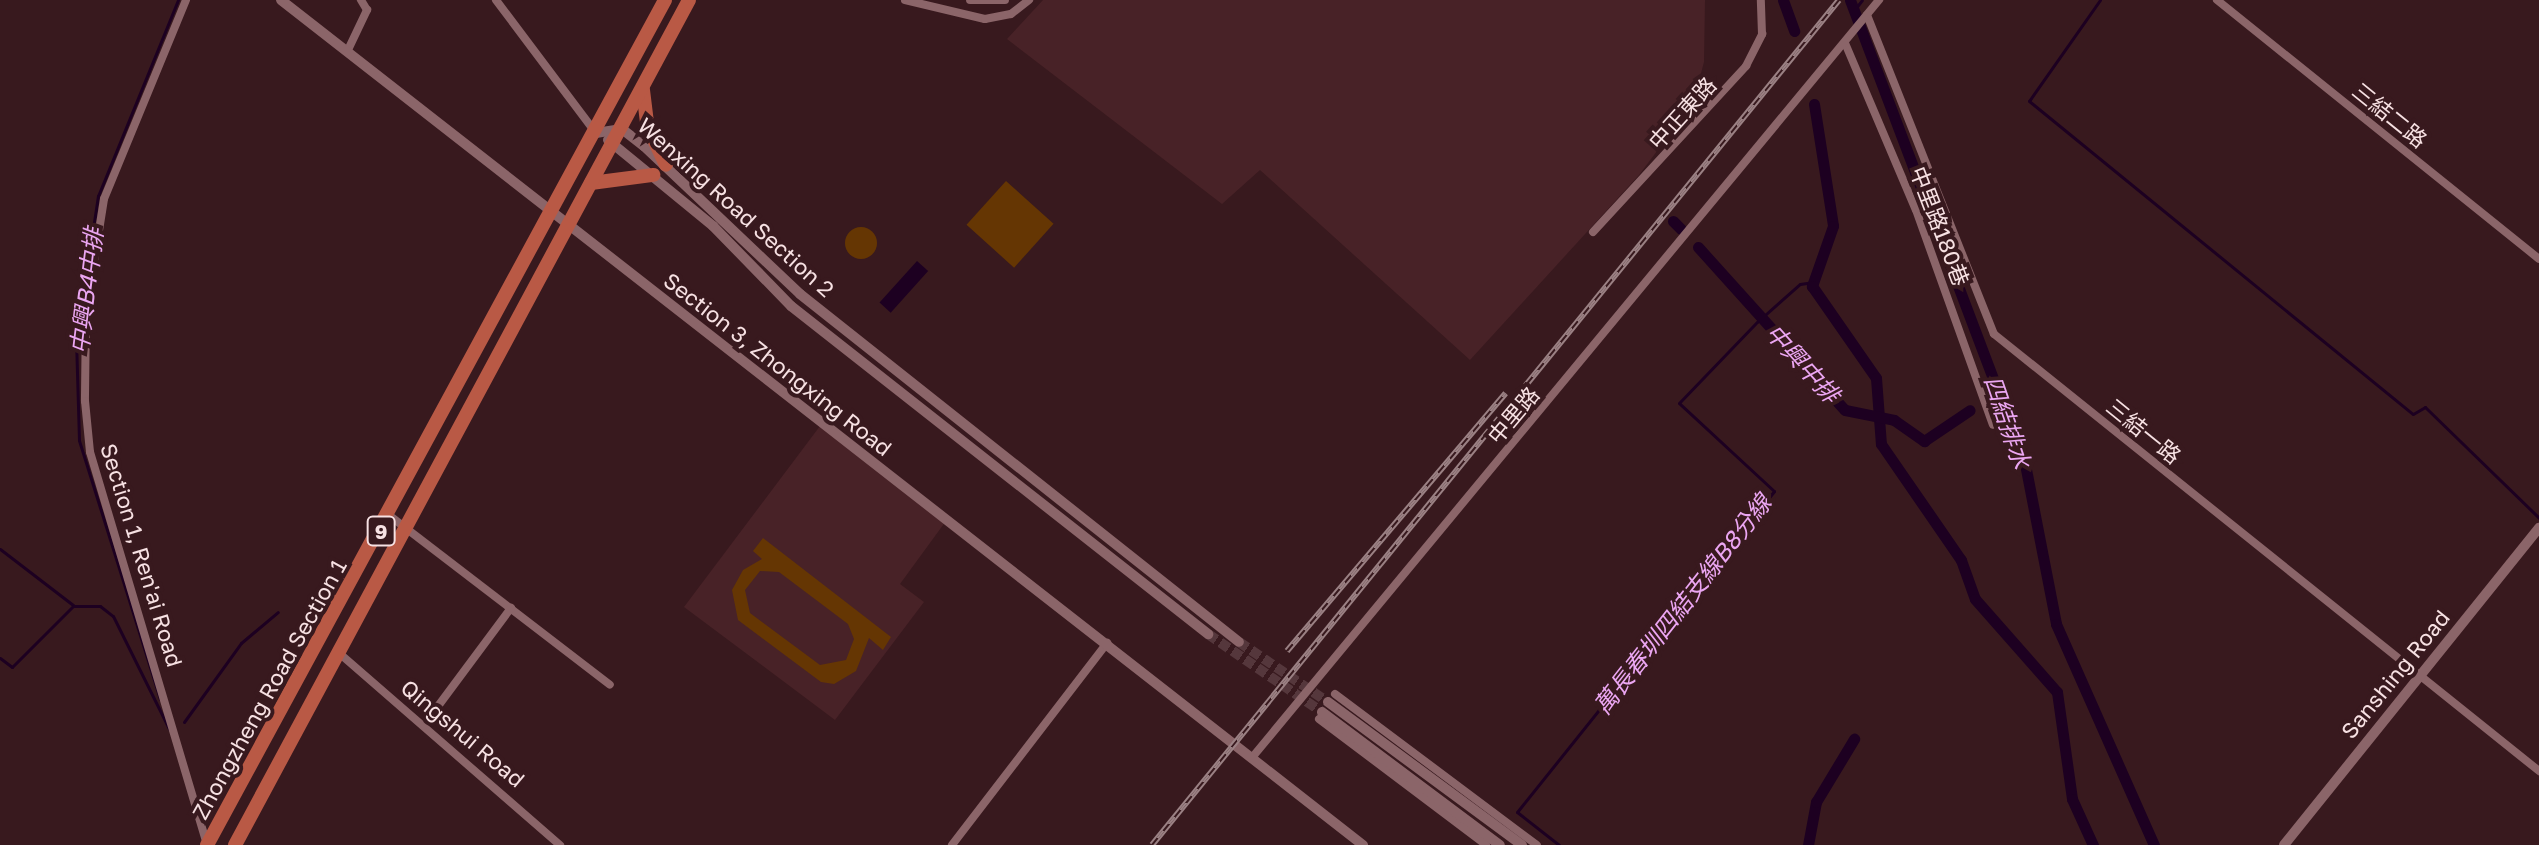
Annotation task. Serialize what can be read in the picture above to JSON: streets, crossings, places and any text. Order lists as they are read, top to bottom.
{
  "streets": {
    "main road": ["9", "Zhongzheng Road Section 1"],
    "street": [
      "中正東路",
      "三結二路",
      "Wenxing Road Section 2",
      "中里路180巷",
      "Section 3, Zhongxing Road",
      "中里路",
      "三結一路",
      "Section 1, Ren'ai Road",
      "Sanshing Road",
      "Qingshui Road"
    ]
  },
  "crossings": [
    ["Wenxing Road Section 2", "9"],
    ["中里路180巷", "中里路"],
    ["Section 3, Zhongxing Road", "中里路"],
    ["Section 3, Zhongxing Road", "9"],
    ["Section 3, Zhongxing Road", "Zhongzheng Road Section 1"],
    ["中里路", "三結一路"],
    ["三結一路", "Sanshing Road"],
    ["9", "Zhongzheng Road Section 1"],
    ["Section 1, Ren'ai Road", "Zhongzheng Road Section 1"],
    ["Zhongzheng Road Section 1", "Qingshui Road"]
  ],
  "water": [
    "中興B4中排",
    "中興中排",
    "四結排水",
    "萬長春圳四結支線B8分線"
  ]
}
